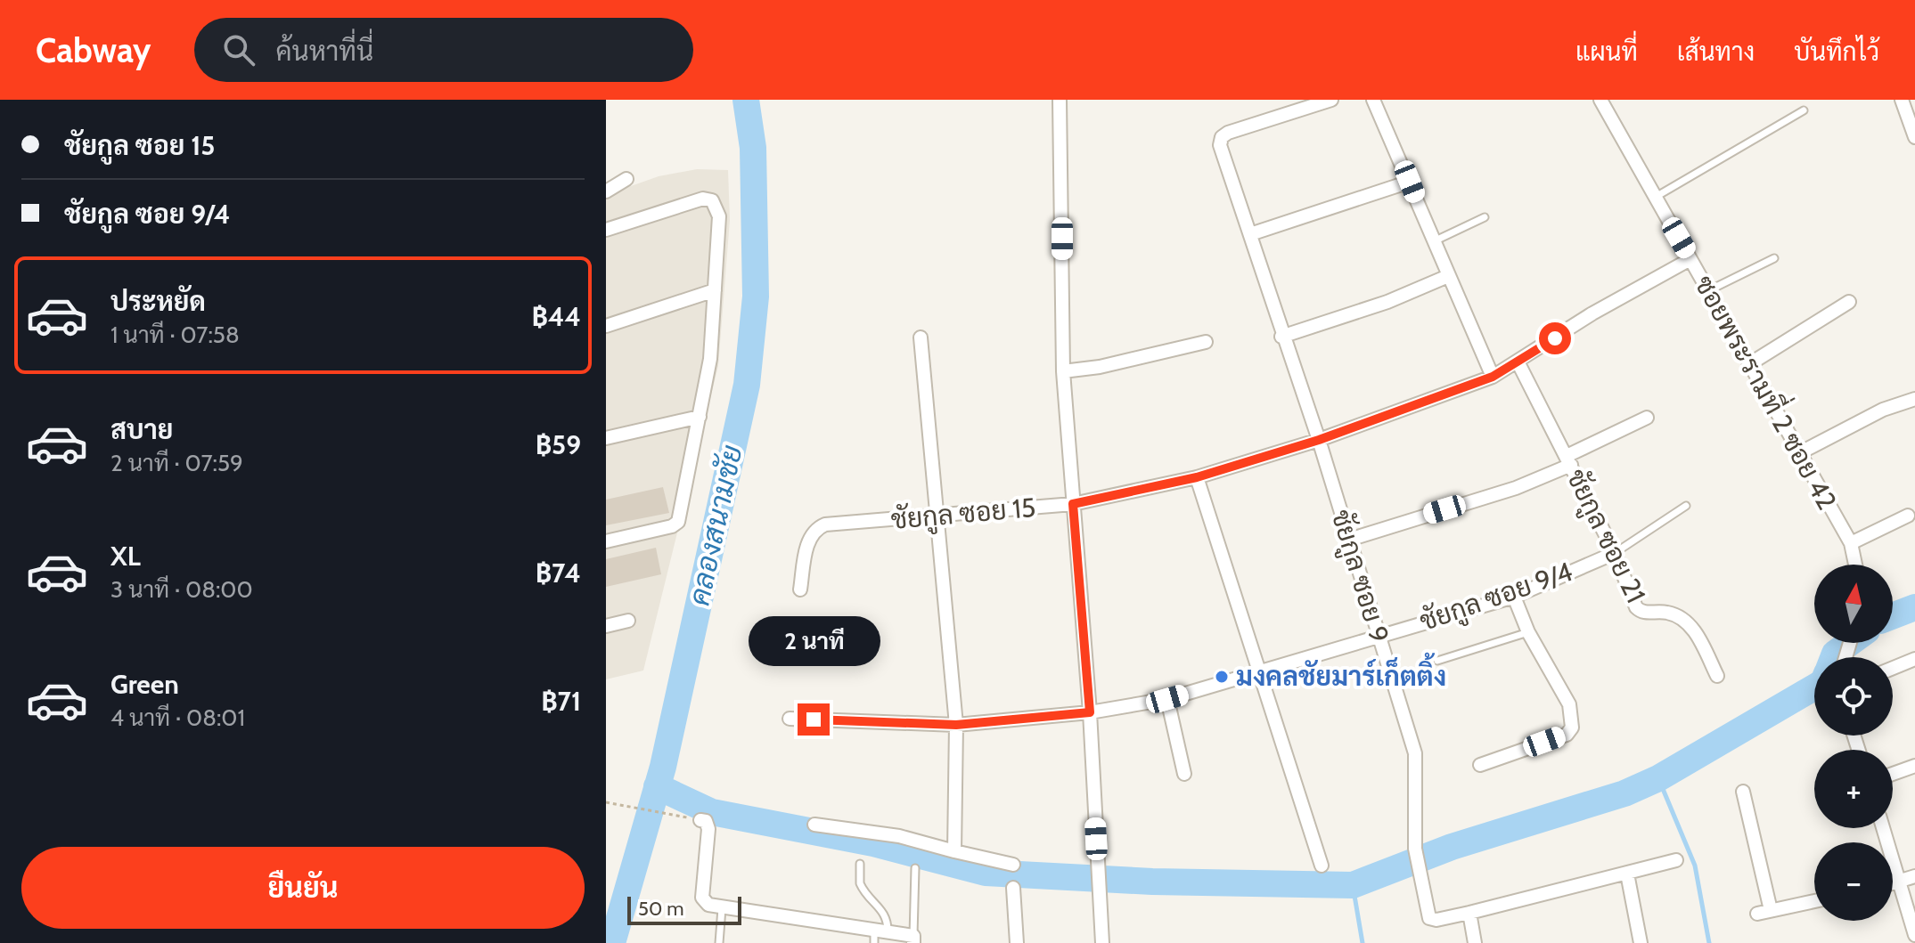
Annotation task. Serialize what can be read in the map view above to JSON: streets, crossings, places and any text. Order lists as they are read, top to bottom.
{
  "streets": {
    "street": [
      "ซอยพระรามที่ 2 ซอย 42",
      "ชัยกูล ซอย 15",
      "ชัยกูล ซอย 21",
      "ชัยกูล ซอย 9",
      "ชัยกูล ซอย 9/4"
    ]
  },
  "crossings": [
    ["ซอยพระรามที่ 2 ซอย 42", "ชัยกูล ซอย 15"],
    ["ชัยกูล ซอย 15", "ชัยกูล ซอย 21"],
    ["ชัยกูล ซอย 15", "ชัยกูล ซอย 9"],
    ["ชัยกูล ซอย 21", "ชัยกูล ซอย 9/4"],
    ["ชัยกูล ซอย 9", "ชัยกูล ซอย 9/4"]
  ],
  "water": ["คลองสนามชัย"],
  "places": ["มงคลชัยมาร์เก็ตติ้ง"],
  "scale_bar": "50 m",
  "north": "top",
  "page": {
    "header": "Cabway",
    "search": "ค้นหาที่นี่",
    "nav": ["แผนที่", "เส้นทาง", "บันทึกไว้"],
    "banner": ["ชัยกูล ซอย 15", "ชัยกูล ซอย 9/4"],
    "list": [
      {
        "name": "ประหยัด",
        "note": "1 นาที · 07:58",
        "value": "฿44"
      },
      {
        "name": "สบาย",
        "note": "2 นาที · 07:59",
        "value": "฿59"
      },
      {
        "name": "XL",
        "note": "3 นาที · 08:00",
        "value": "฿74"
      },
      {
        "name": "Green",
        "note": "4 นาที · 08:01",
        "value": "฿71"
      }
    ],
    "map_buttons": ["+", "−"],
    "bubble": "2 นาที",
    "buttons": "ยืนยัน",
    "scale": "50 m"
  }
}
